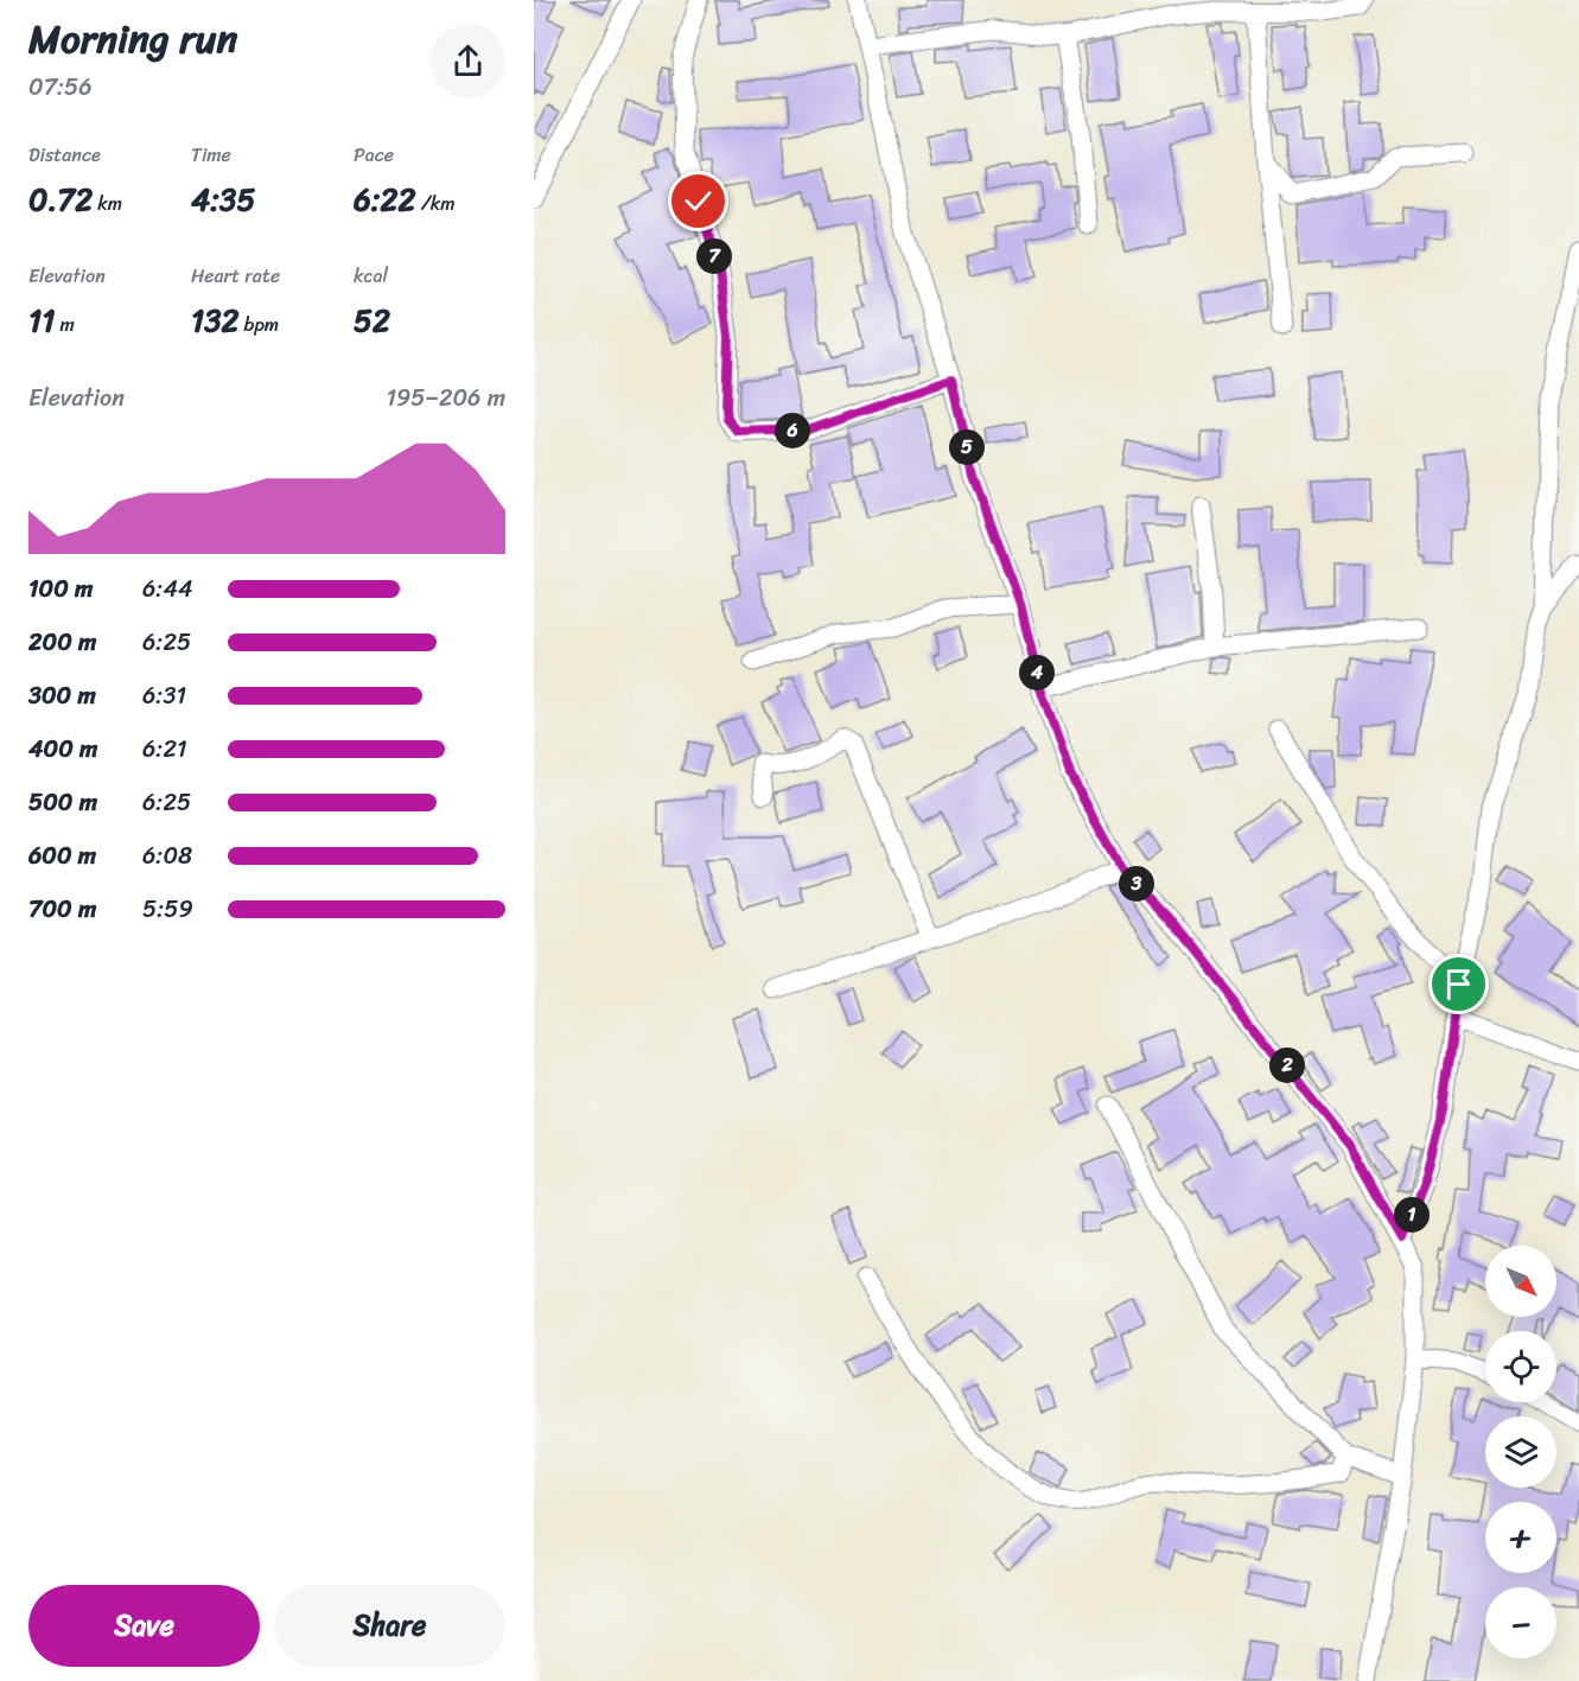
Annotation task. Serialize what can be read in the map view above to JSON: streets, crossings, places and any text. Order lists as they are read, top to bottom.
{
  "north": "bottom right",
  "page": {
    "heading": ["Morning run", "07:56"],
    "stats": [
      ["Distance", "0.72 km"],
      ["Time", "4:35"],
      ["Pace", "6:22 /km"],
      ["Elevation", "11 m"],
      ["Heart rate", "132 bpm"],
      ["kcal", "52"]
    ],
    "pins": [
      "7",
      "6",
      "5",
      "4",
      "3",
      "2",
      "1"
    ],
    "chart": ["Elevation", "195–206 m"],
    "list": [
      {
        "name": "100 m",
        "note": "6:44"
      },
      {
        "name": "200 m",
        "note": "6:25"
      },
      {
        "name": "300 m",
        "note": "6:31"
      },
      {
        "name": "400 m",
        "note": "6:21"
      },
      {
        "name": "500 m",
        "note": "6:25"
      },
      {
        "name": "600 m",
        "note": "6:08"
      },
      {
        "name": "700 m",
        "note": "5:59"
      }
    ],
    "map_buttons": ["+", "−"],
    "buttons": ["Save", "Share"]
  }
}
